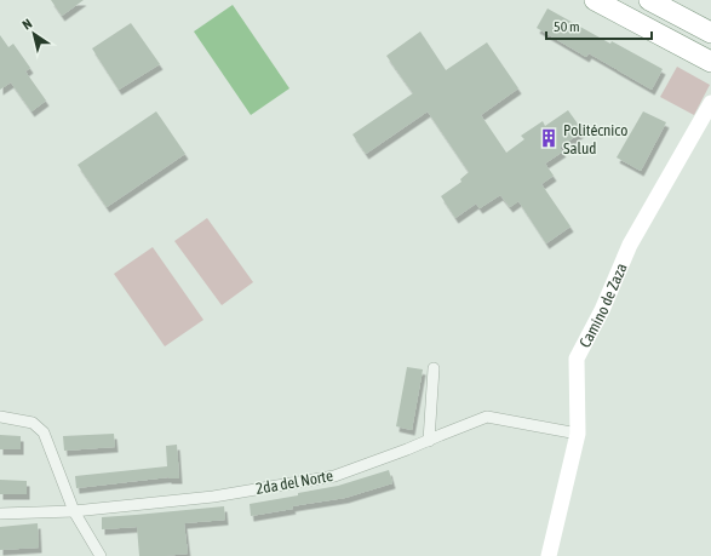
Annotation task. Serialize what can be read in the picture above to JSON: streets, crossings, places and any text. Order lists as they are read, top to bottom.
{
  "streets": {
    "street": ["Camino de Zaza", "2da del Norte"]
  },
  "crossings": [
    ["Camino de Zaza", "2da del Norte"]
  ],
  "places": {
    "building": ["Politécnico Salud"]
  },
  "scale_bar": "50 m",
  "north": "top left"
}
